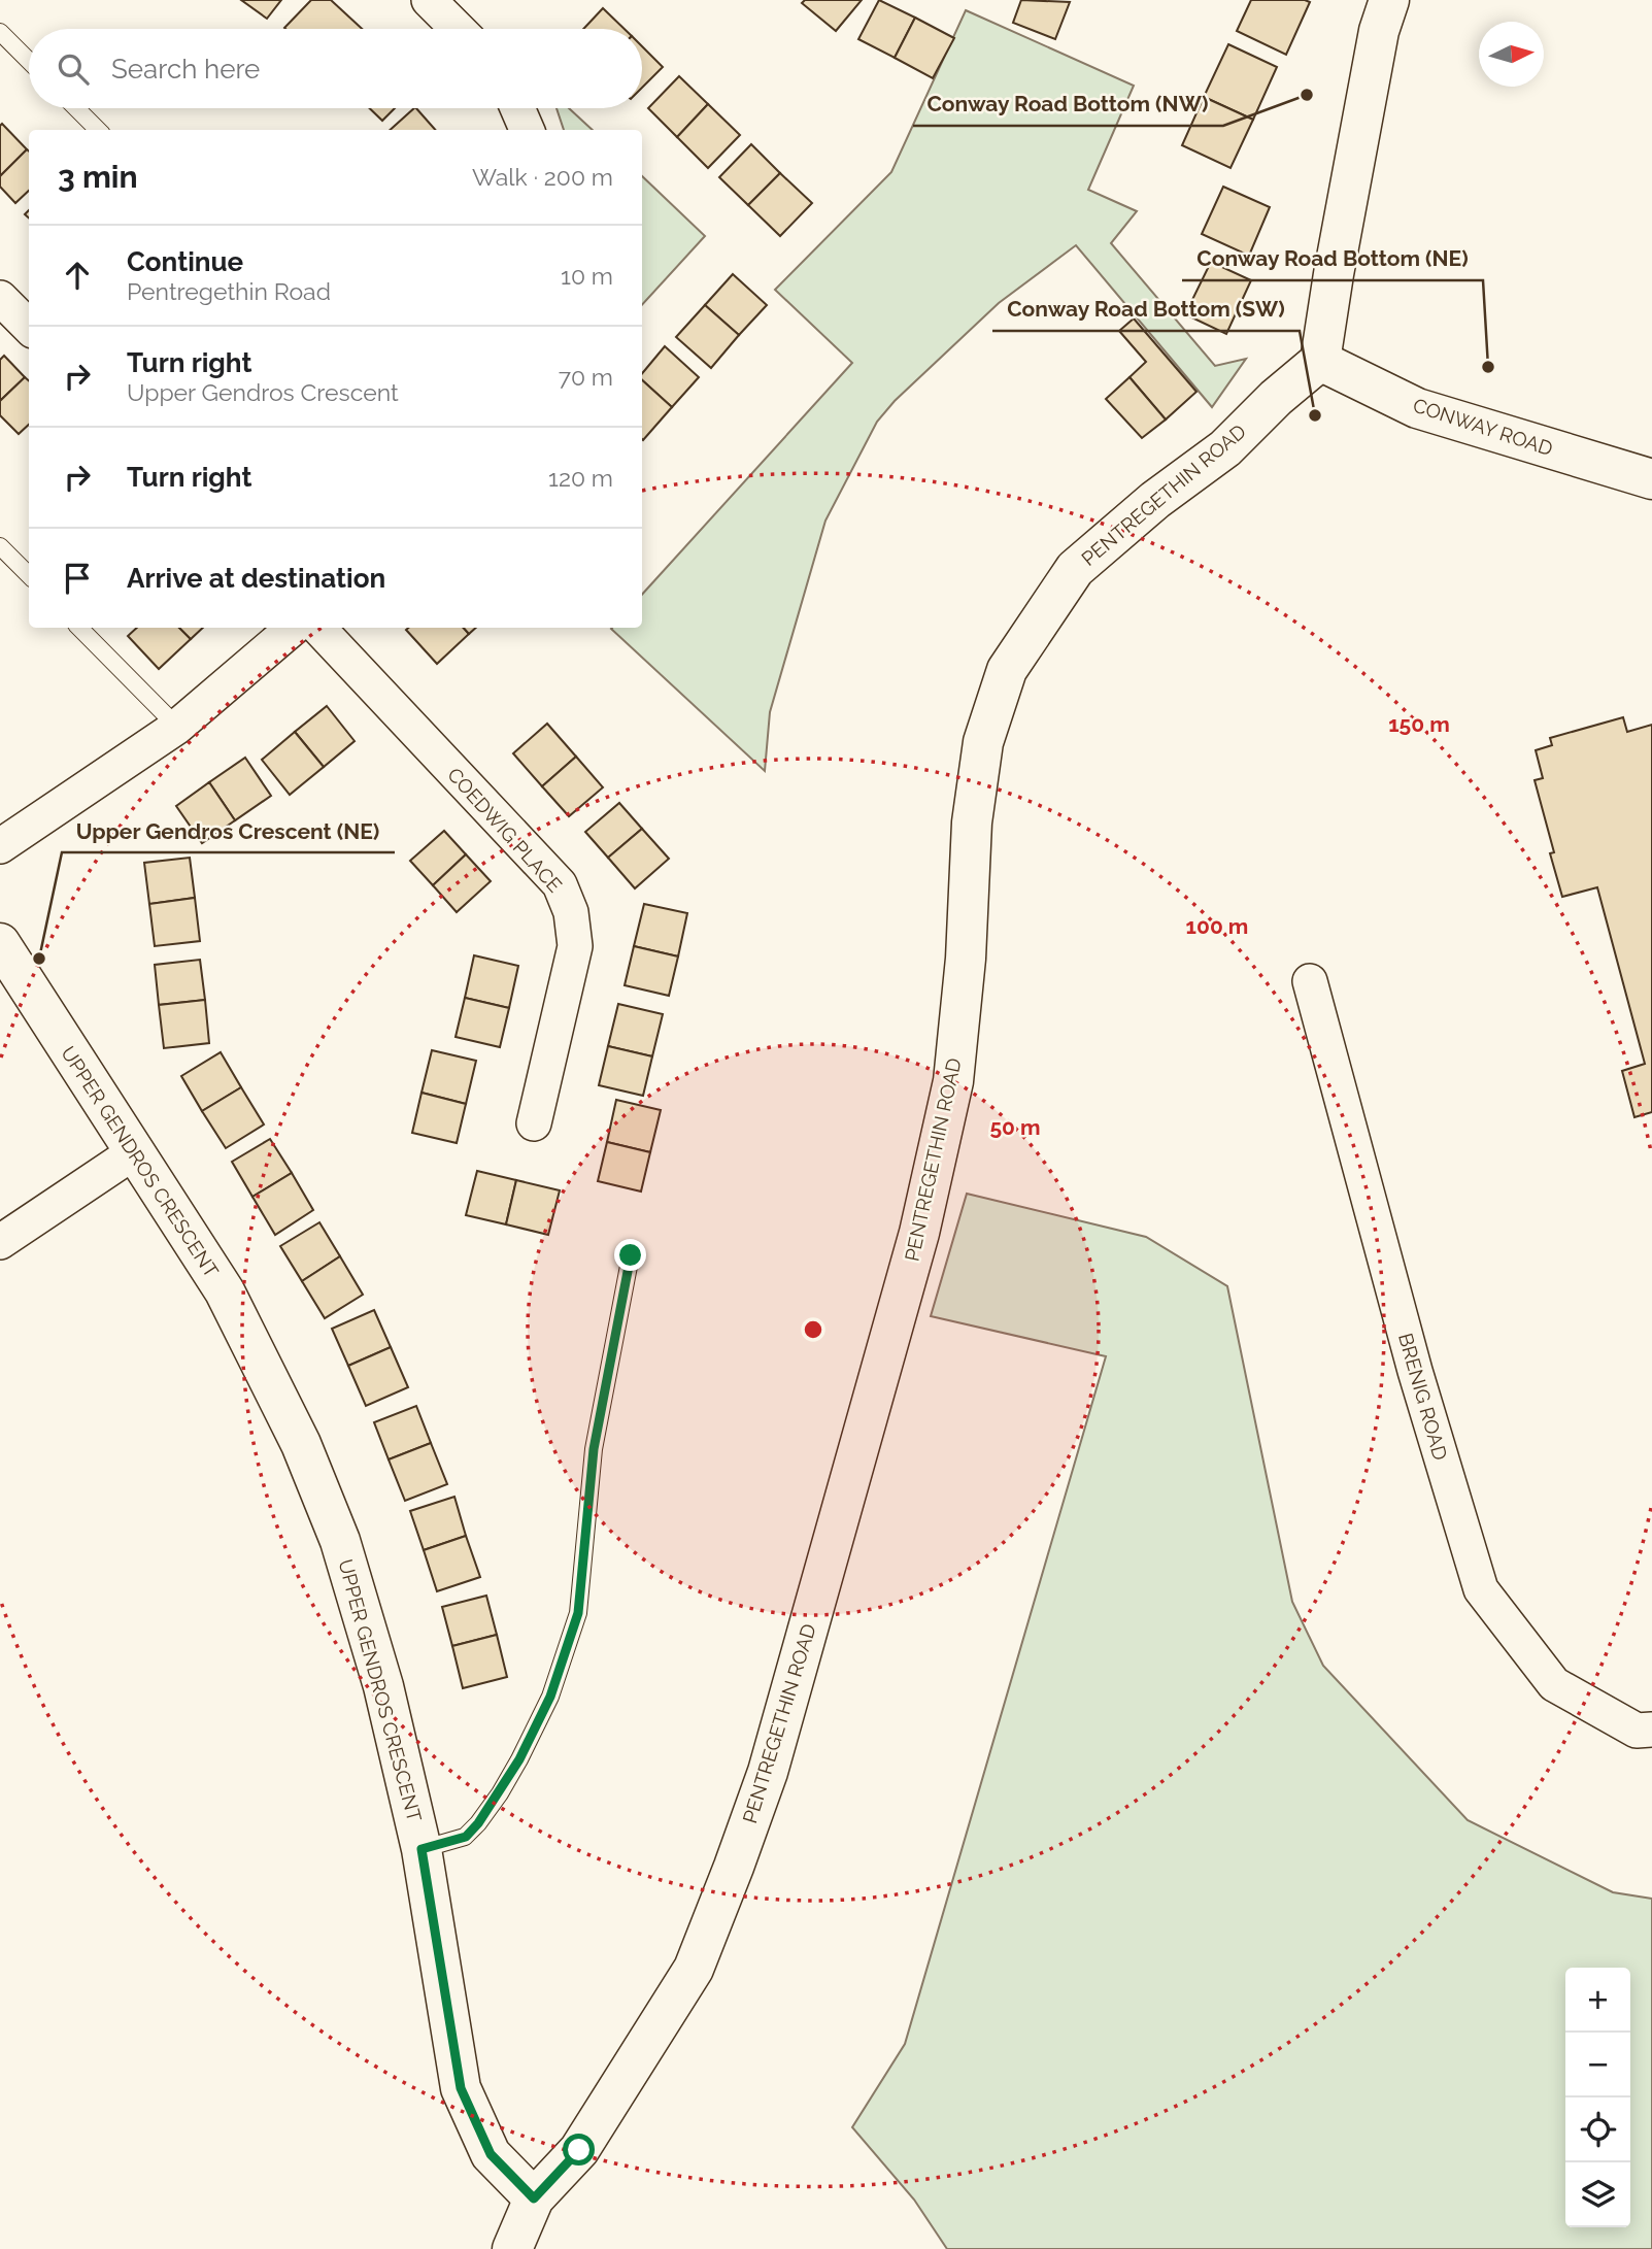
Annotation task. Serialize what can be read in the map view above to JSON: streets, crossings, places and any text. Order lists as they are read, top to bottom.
{
  "streets": {
    "street": [
      "CONWAY ROAD",
      "PENTREGETHIN ROAD",
      "COEDWIG PLACE",
      "UPPER GENDROS CRESCENT",
      "BRENIG ROAD"
    ]
  },
  "crossings": [
    ["CONWAY ROAD", "PENTREGETHIN ROAD"],
    ["PENTREGETHIN ROAD", "UPPER GENDROS CRESCENT"]
  ],
  "places": [
    "Conway Road Bottom (NW)",
    "Conway Road Bottom (NE)",
    "Conway Road Bottom (SW)",
    "Upper Gendros Crescent (NE)"
  ],
  "north": "right",
  "page": {
    "search": "Search here",
    "heading": ["3 min", "Walk · 200 m"],
    "list": [
      ["Continue", "Pentregethin Road", "10 m"],
      ["Turn right", "Upper Gendros Crescent", "70 m"],
      ["Turn right", "120 m"],
      "Arrive at destination"
    ],
    "map_buttons": ["+", "−"]
  },
  "rings": ["150 m", "100 m", "50 m"]
}
